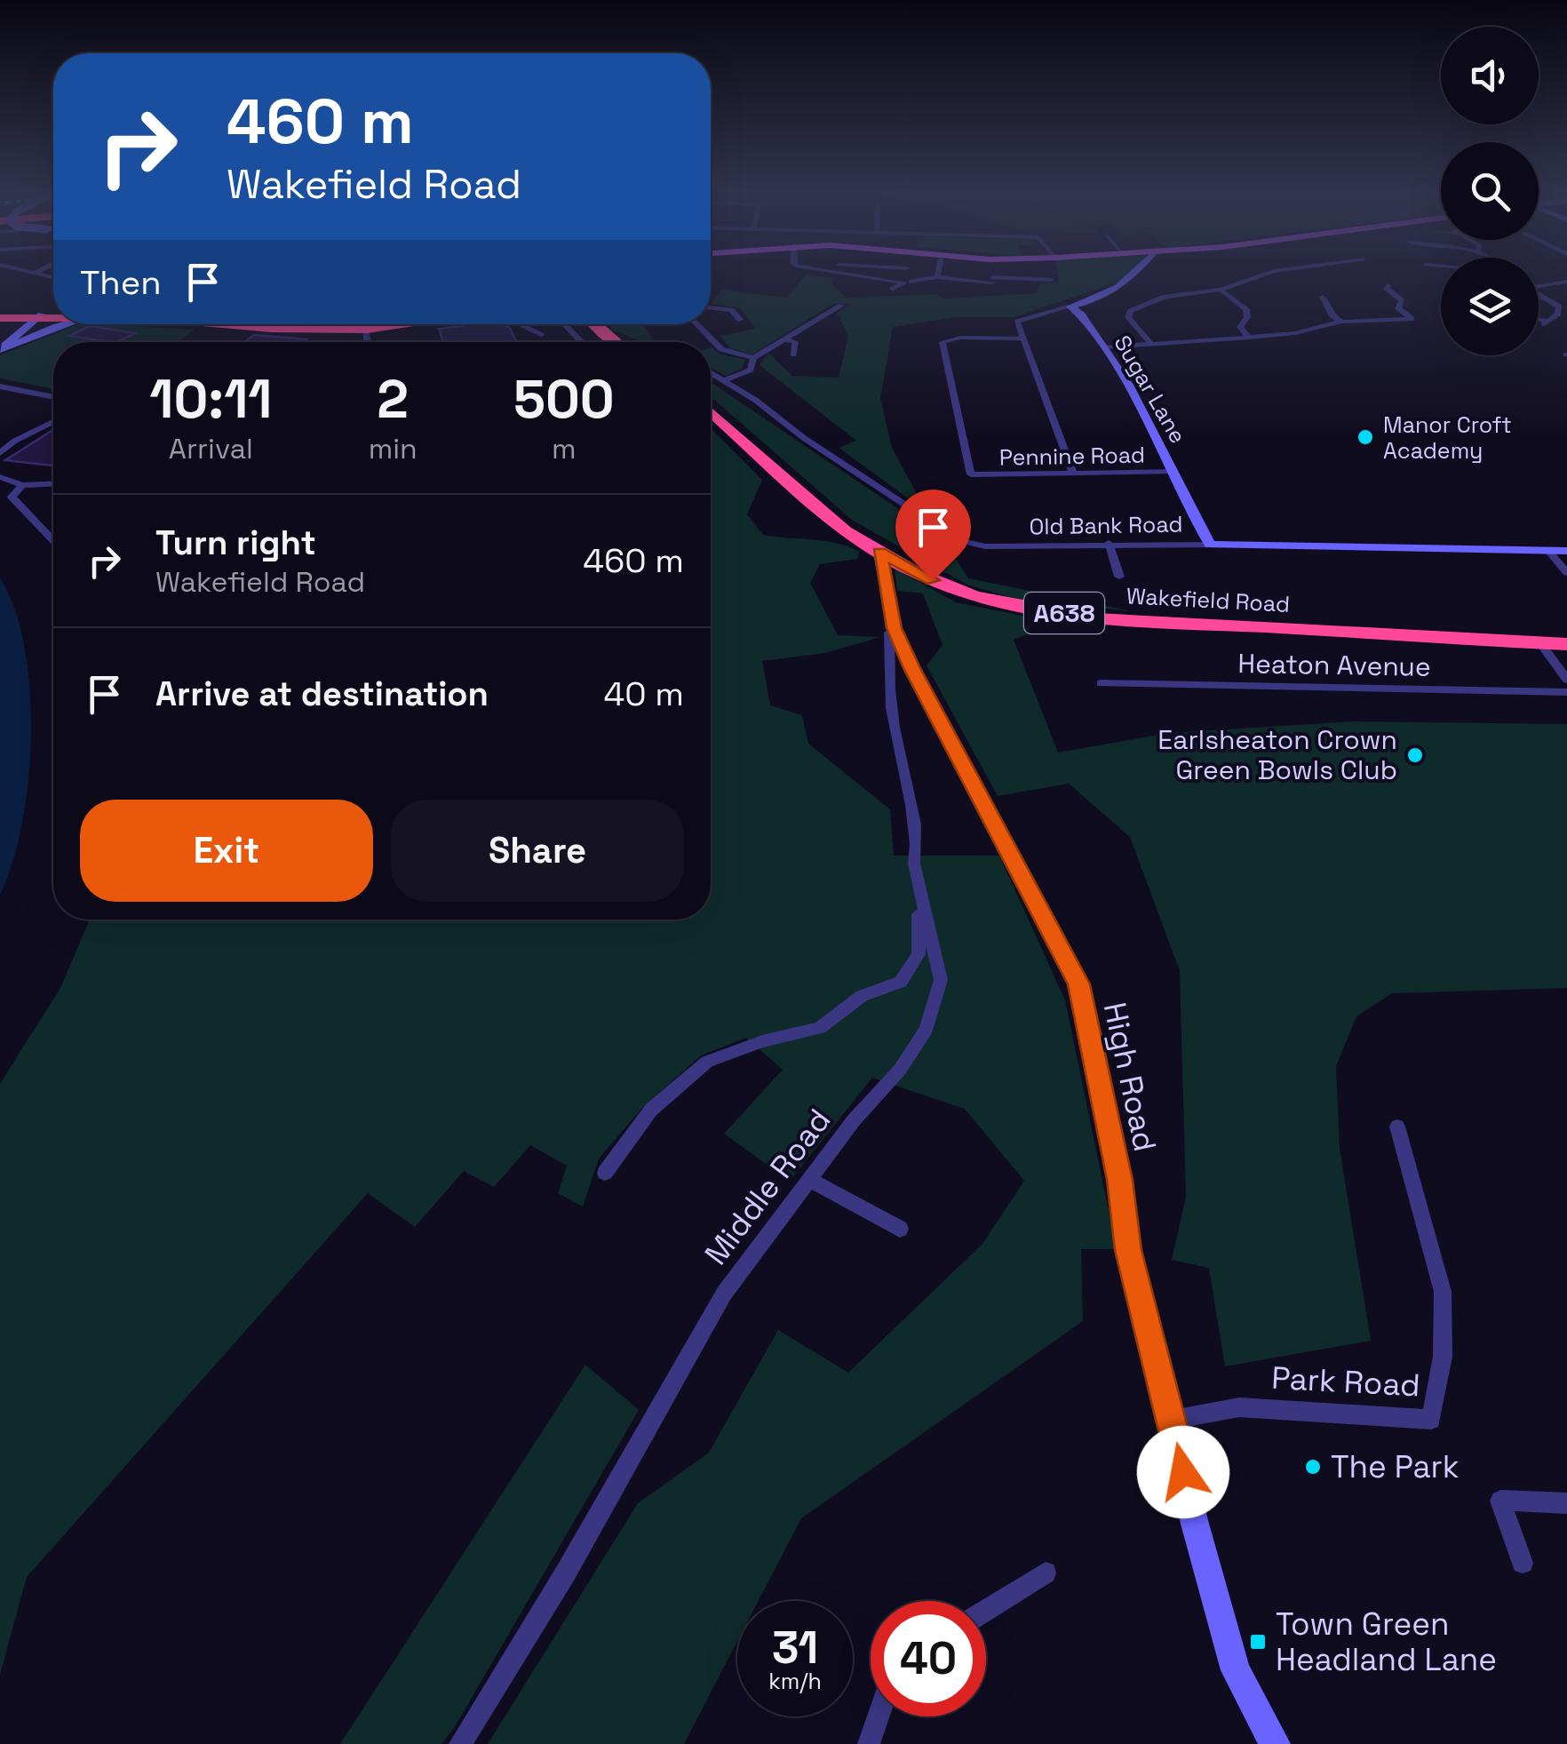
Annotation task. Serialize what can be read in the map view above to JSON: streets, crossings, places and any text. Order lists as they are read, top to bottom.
{
  "streets": {
    "highway": ["Wakefield Road", "A638"],
    "street": [
      "Sugar Lane",
      "Pennine Road",
      "Old Bank Road",
      "Heaton Avenue",
      "High Road",
      "Middle Road",
      "Park Road"
    ]
  },
  "crossings": [
    ["Sugar Lane", "Pennine Road"],
    ["Sugar Lane", "Old Bank Road"],
    ["Wakefield Road", "High Road"],
    ["High Road", "Middle Road"],
    ["High Road", "Park Road"]
  ],
  "places": {
    "other": ["Manor Croft Academy", "Earlsheaton Crown Green Bowls Club", "The Park"],
    "transit": ["Town Green Headland Lane"]
  },
  "page": {
    "turn": ["460 m", "Wakefield Road"],
    "then": "Then",
    "eta": [
      "10:11",
      "Arrival",
      "2",
      "min",
      "500",
      "m"
    ],
    "list": [
      {
        "name": "Turn right",
        "note": "Wakefield Road",
        "value": "460 m"
      },
      {
        "name": "Arrive at destination",
        "value": "40 m"
      }
    ],
    "buttons": ["Exit", "Share"],
    "speed": "31 km/h",
    "limit": "40"
  }
}
